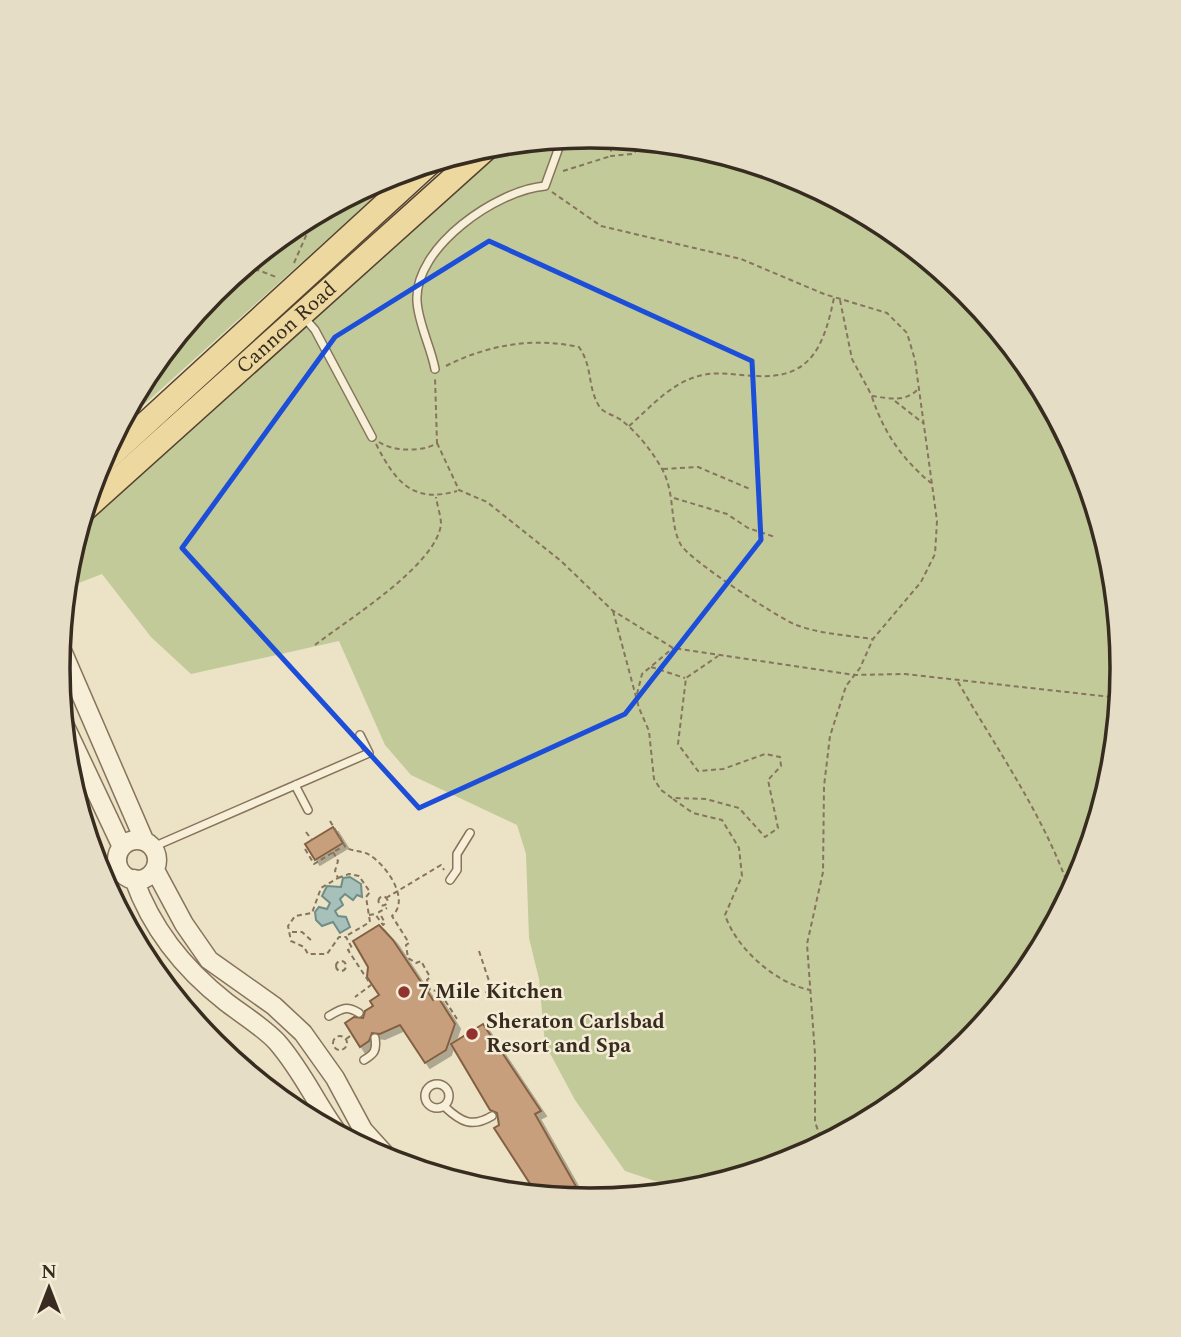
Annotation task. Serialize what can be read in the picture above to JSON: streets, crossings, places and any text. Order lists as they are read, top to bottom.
{
  "streets": {
    "main road": ["Cannon Road"]
  },
  "places": ["7 Mile Kitchen", "Sheraton Carlsbad Resort and Spa"],
  "north": "top"
}
